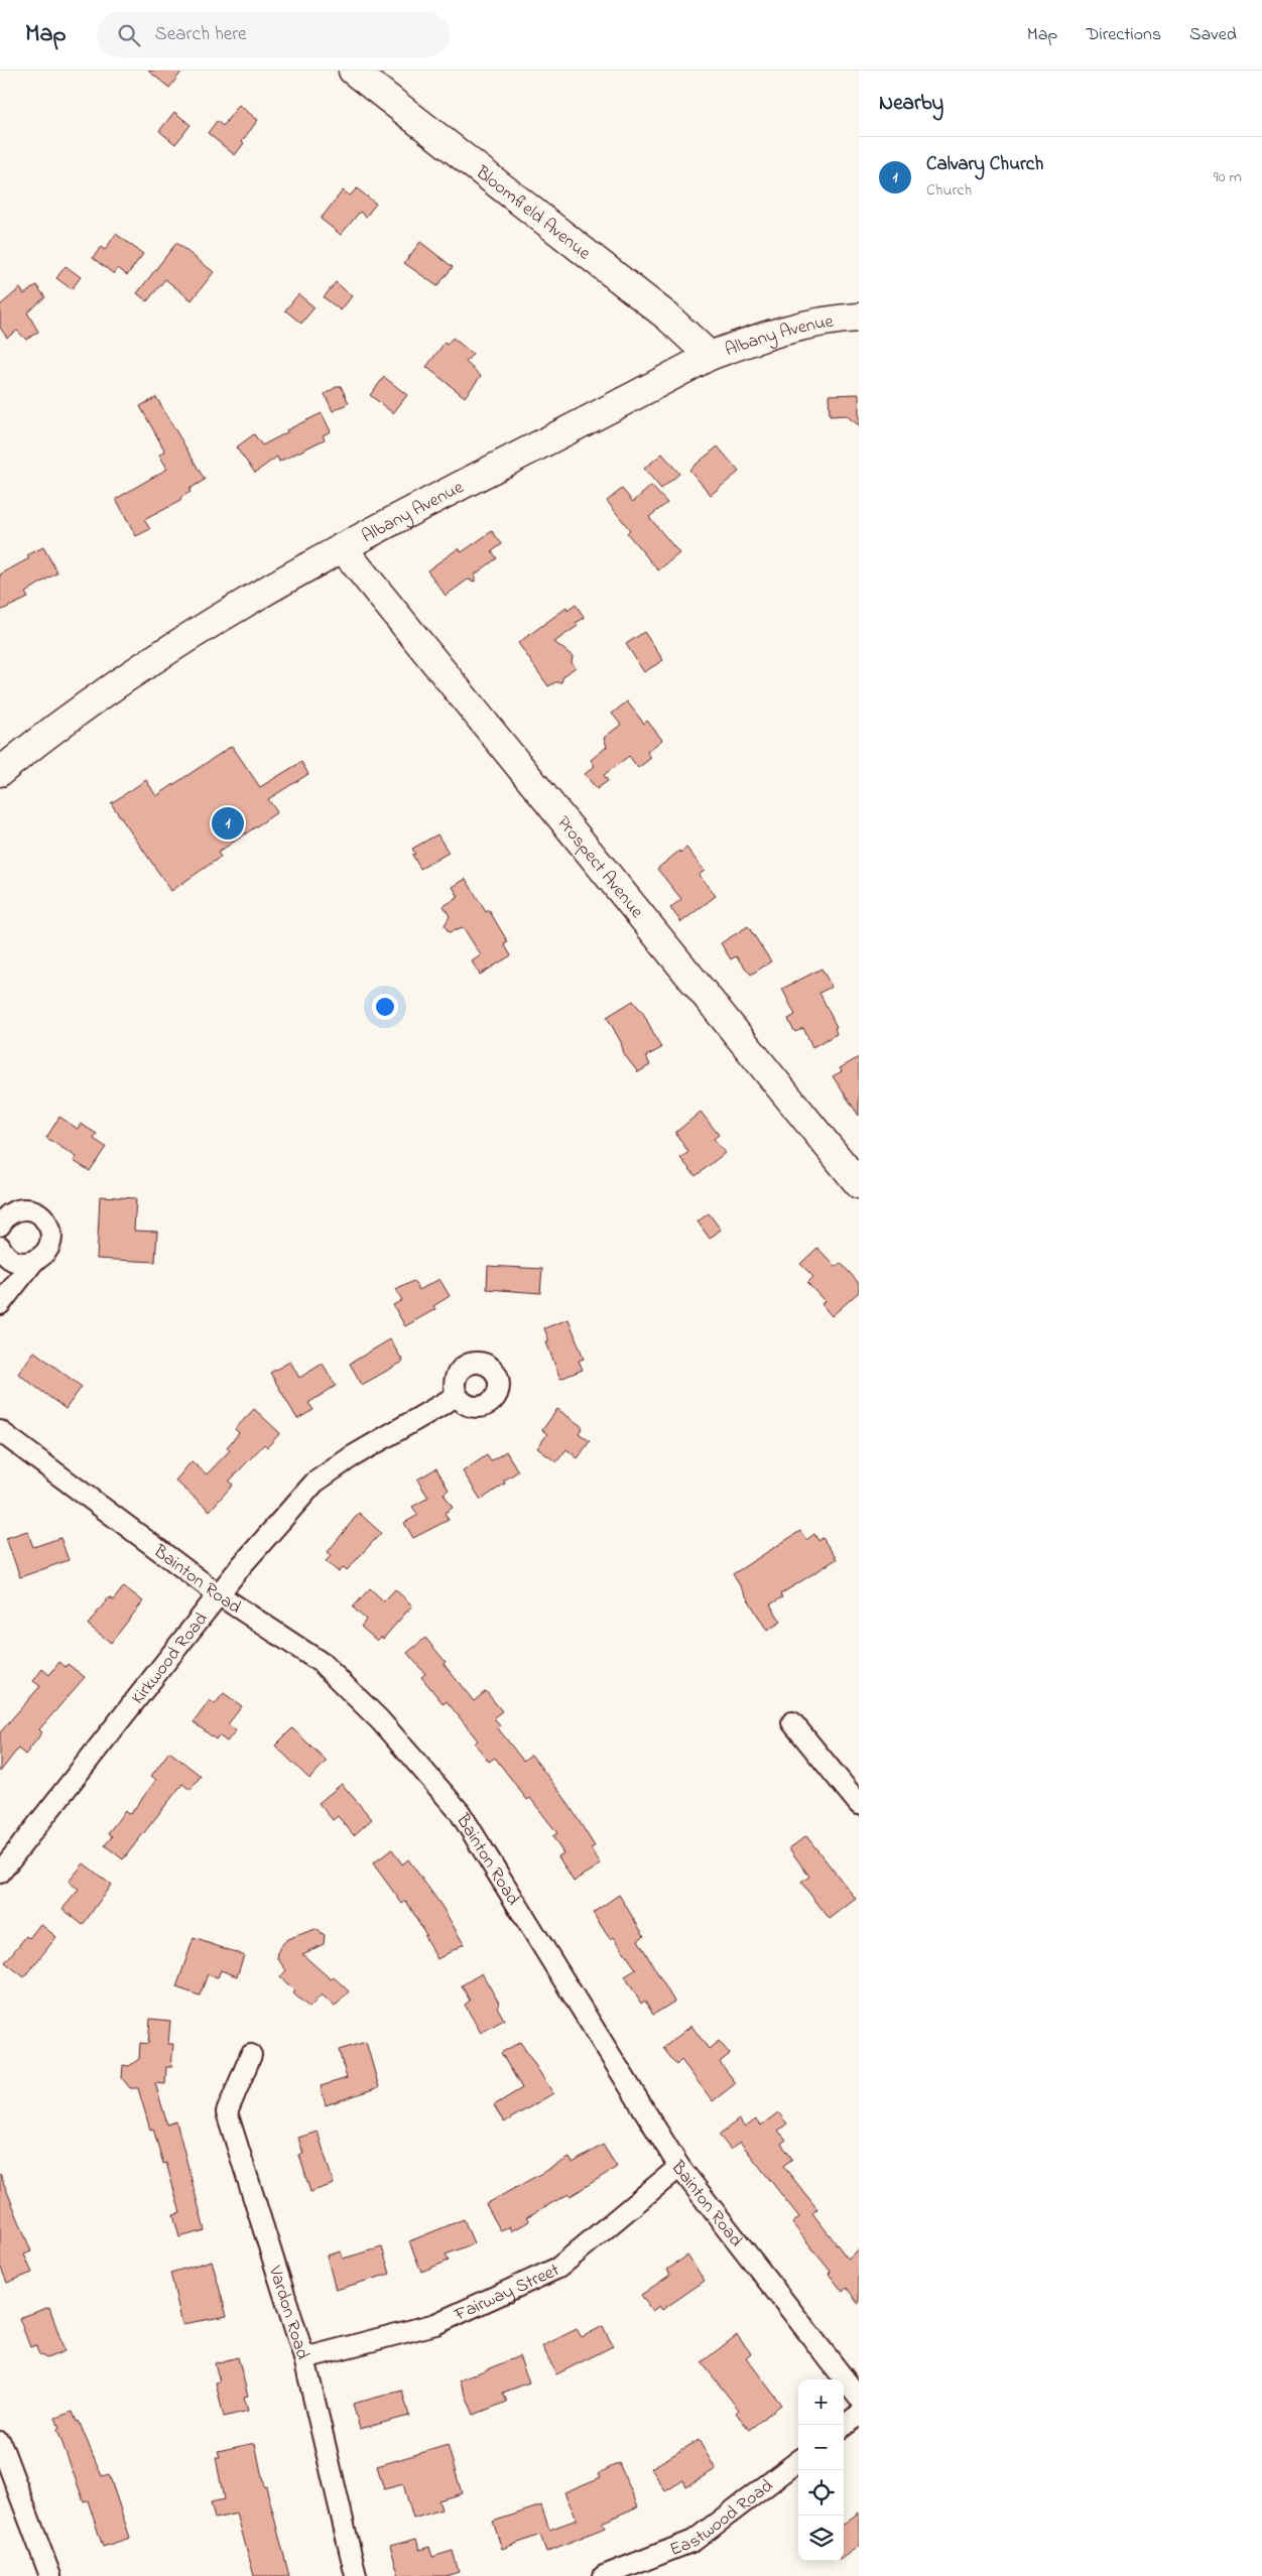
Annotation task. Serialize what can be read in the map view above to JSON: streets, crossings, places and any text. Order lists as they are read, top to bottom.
{
  "streets": {
    "main road": ["Bloomfield Avenue", "Albany Avenue", "Prospect Avenue"],
    "street": [
      "Bainton Road",
      "Kirkwood Road",
      "Fairway Street",
      "Vardon Road",
      "Eastwood Road"
    ]
  },
  "crossings": [
    ["Bloomfield Avenue", "Albany Avenue"],
    ["Albany Avenue", "Prospect Avenue"],
    ["Bainton Road", "Kirkwood Road"],
    ["Bainton Road", "Fairway Street"],
    ["Fairway Street", "Vardon Road"]
  ],
  "page": {
    "header": "Map",
    "search": "Search here",
    "nav": ["Map", "Directions", "Saved"],
    "heading": "Nearby",
    "list": [
      {
        "mark": "1",
        "name": "Calvary Church",
        "note": "Church",
        "value": "90 m"
      }
    ],
    "pins": "1",
    "map_buttons": ["+", "−"]
  }
}
